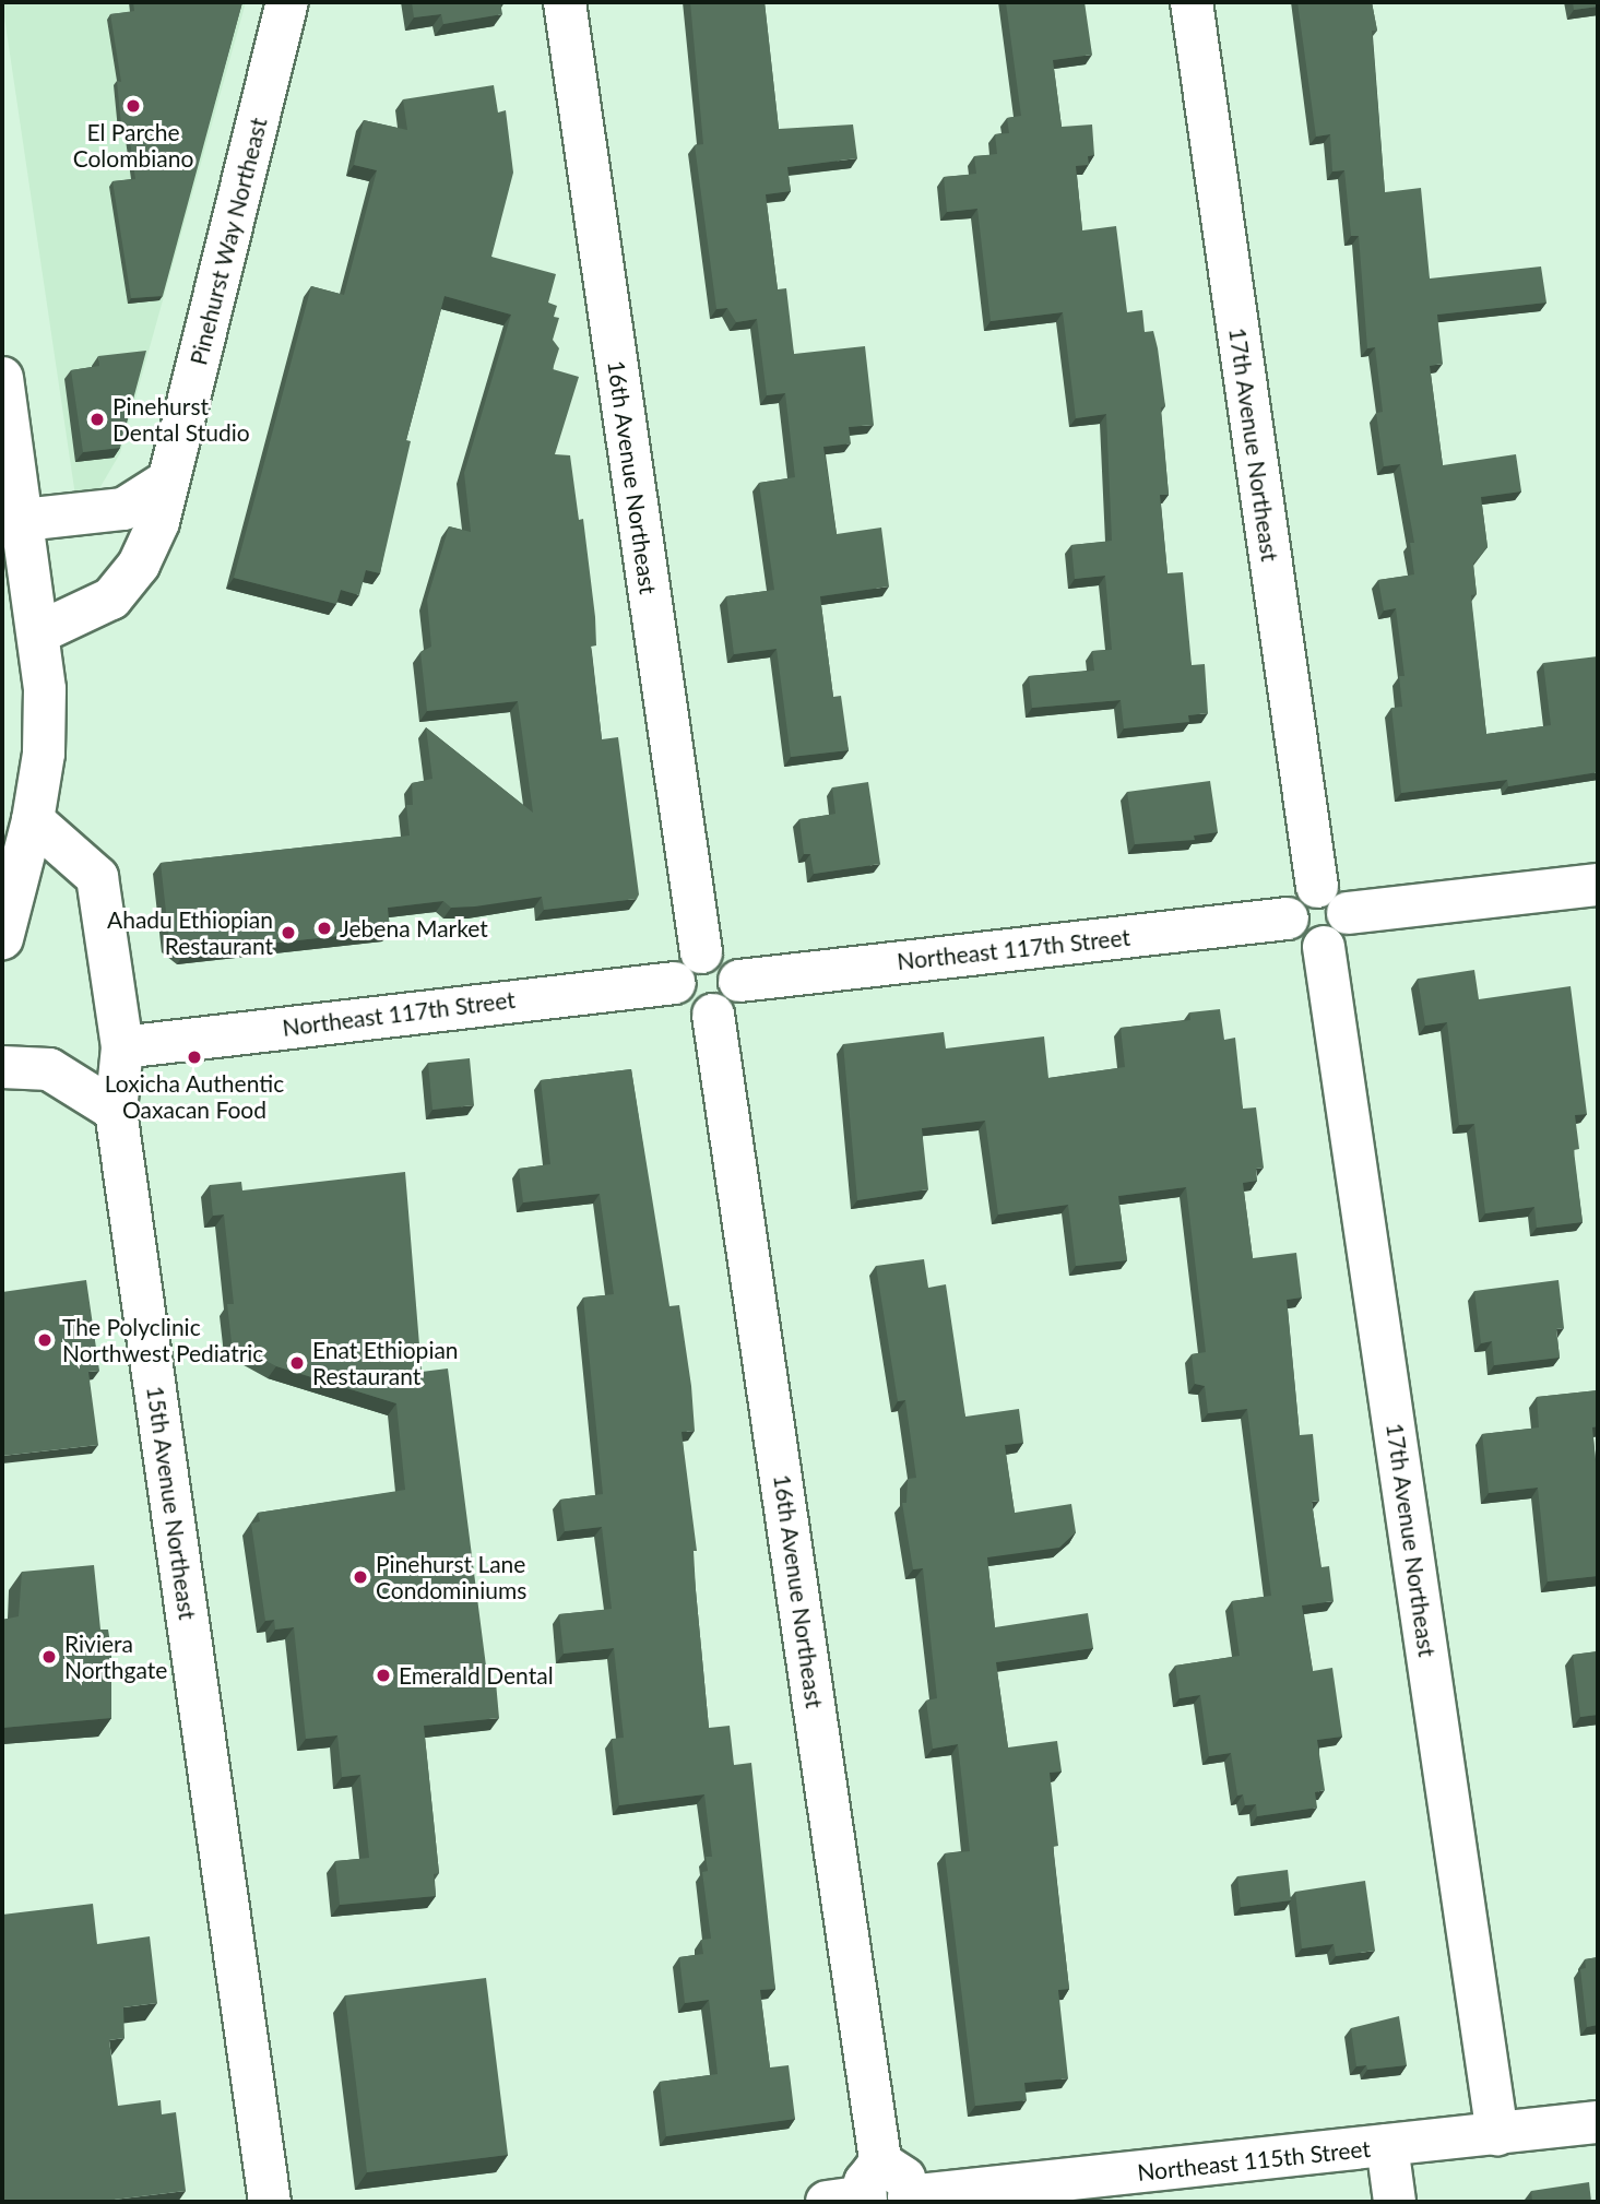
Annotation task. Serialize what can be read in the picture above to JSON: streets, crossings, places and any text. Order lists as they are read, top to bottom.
{
  "streets": {
    "street": [
      "Pinehurst Way Northeast",
      "17th Avenue Northeast",
      "16th Avenue Northeast",
      "Northeast 117th Street",
      "15th Avenue Northeast",
      "Northeast 115th Street"
    ]
  },
  "crossings": [
    ["17th Avenue Northeast", "Northeast 117th Street"],
    ["17th Avenue Northeast", "Northeast 115th Street"],
    ["16th Avenue Northeast", "Northeast 117th Street"],
    ["16th Avenue Northeast", "Northeast 115th Street"],
    ["Northeast 117th Street", "15th Avenue Northeast"]
  ],
  "places": [
    "El Parche Colombiano",
    "Pinehurst Dental Studio",
    "Jebena Market",
    "Ahadu Ethiopian Restaurant",
    "Loxicha Authentic Oaxacan Food",
    "The Polyclinic Northwest Pediatric",
    "Enat Ethiopian Restaurant",
    "Pinehurst Lane Condominiums",
    "Riviera Northgate",
    "Emerald Dental"
  ]
}
